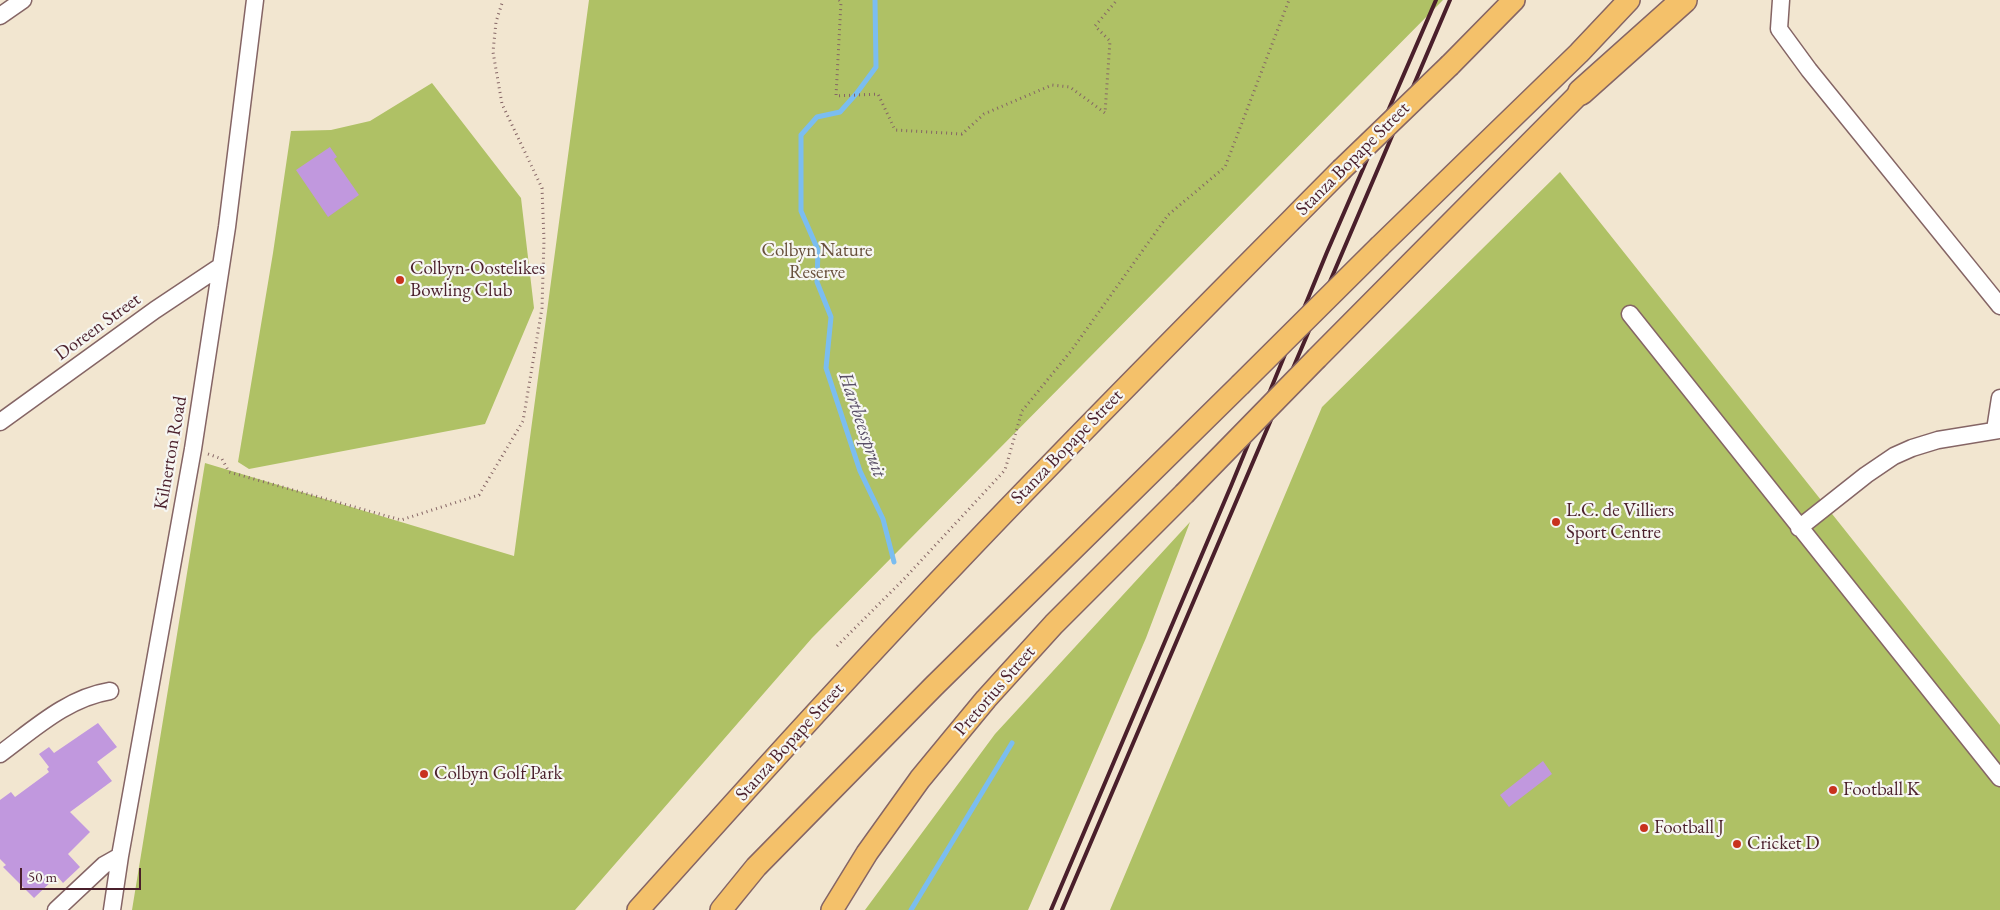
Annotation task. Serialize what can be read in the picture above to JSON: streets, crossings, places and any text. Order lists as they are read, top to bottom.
{
  "streets": {
    "main road": ["Stanza Bopape Street", "Pretorius Street"],
    "street": ["Doreen Street", "Kilnerton Road"]
  },
  "crossings": [
    ["Doreen Street", "Kilnerton Road"]
  ],
  "water": ["Hartbeesspruit"],
  "parks": ["Colbyn Nature Reserve"],
  "places": [
    "Colbyn-Oostelikes Bowling Club",
    "L.C. de Villiers Sport Centre",
    "Colbyn Golf Park",
    "Football K",
    "Football J",
    "Cricket D"
  ],
  "scale_bar": "50 m"
}
